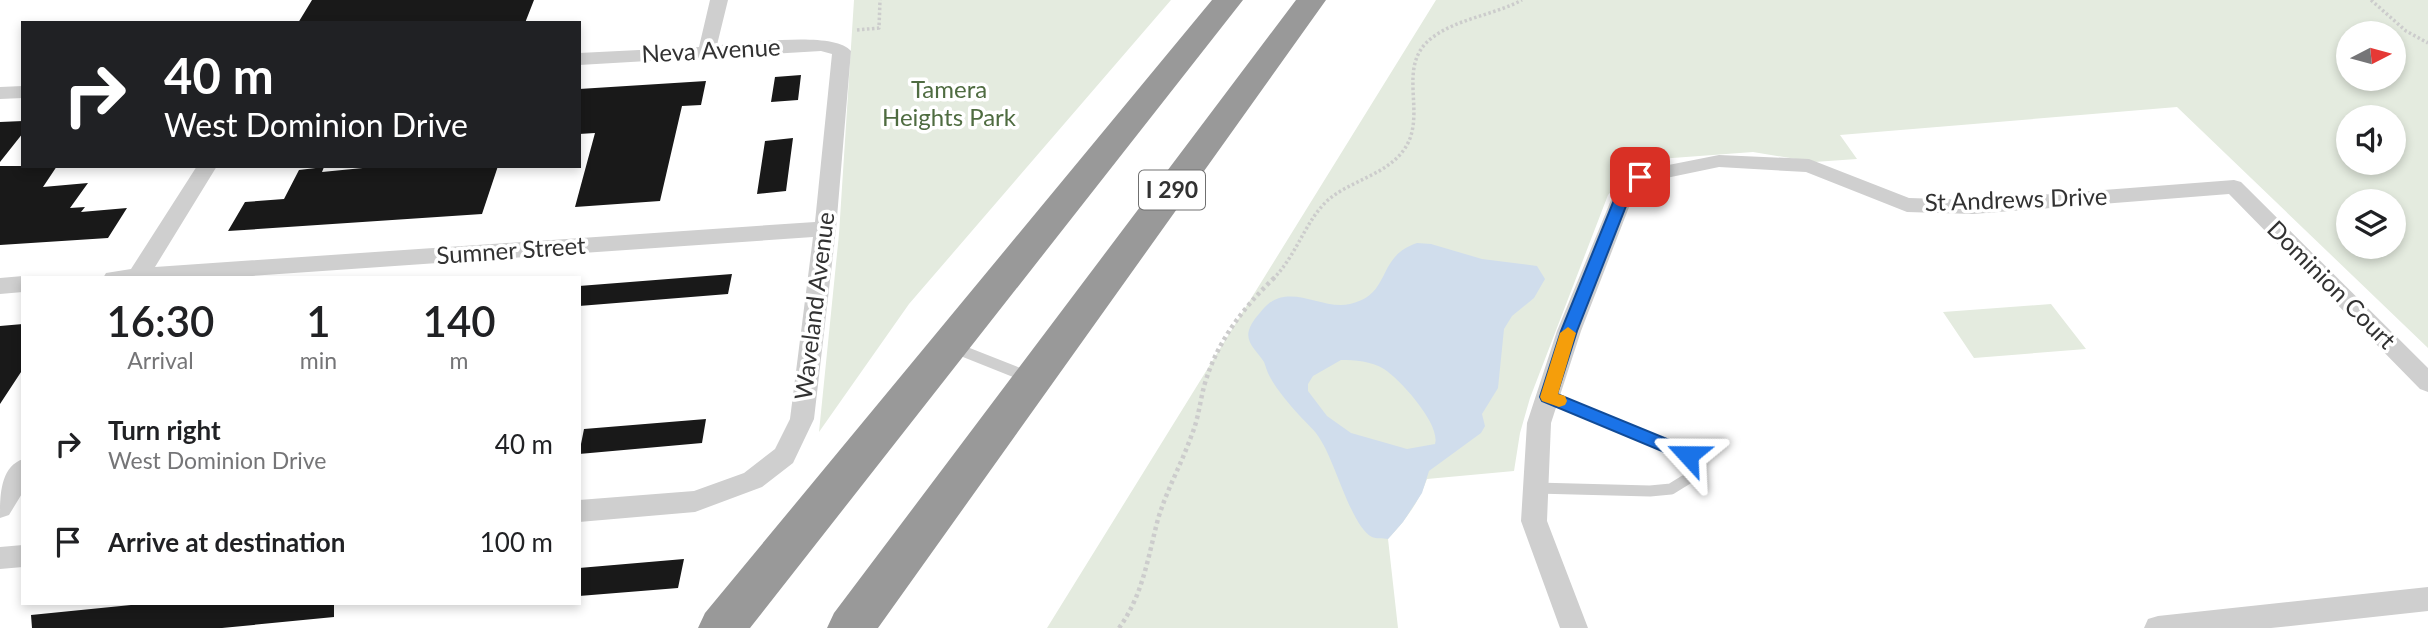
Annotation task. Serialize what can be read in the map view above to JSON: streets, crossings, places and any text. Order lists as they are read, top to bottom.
{
  "streets": {
    "highway": ["I 290"],
    "street": [
      "Neva Avenue",
      "St Andrews Drive",
      "Sumner Street",
      "Dominion Court",
      "Waveland Avenue"
    ]
  },
  "crossings": [
    ["Neva Avenue", "Waveland Avenue"],
    ["St Andrews Drive", "Dominion Court"],
    ["Sumner Street", "Waveland Avenue"]
  ],
  "parks": ["Tamera Heights Park"],
  "north": "right",
  "page": {
    "turn": ["40 m", "West Dominion Drive"],
    "eta": [
      "16:30",
      "Arrival",
      "1",
      "min",
      "140",
      "m"
    ],
    "list": [
      {
        "name": "Turn right",
        "note": "West Dominion Drive",
        "value": "40 m"
      },
      {
        "name": "Arrive at destination",
        "value": "100 m"
      }
    ]
  }
}
